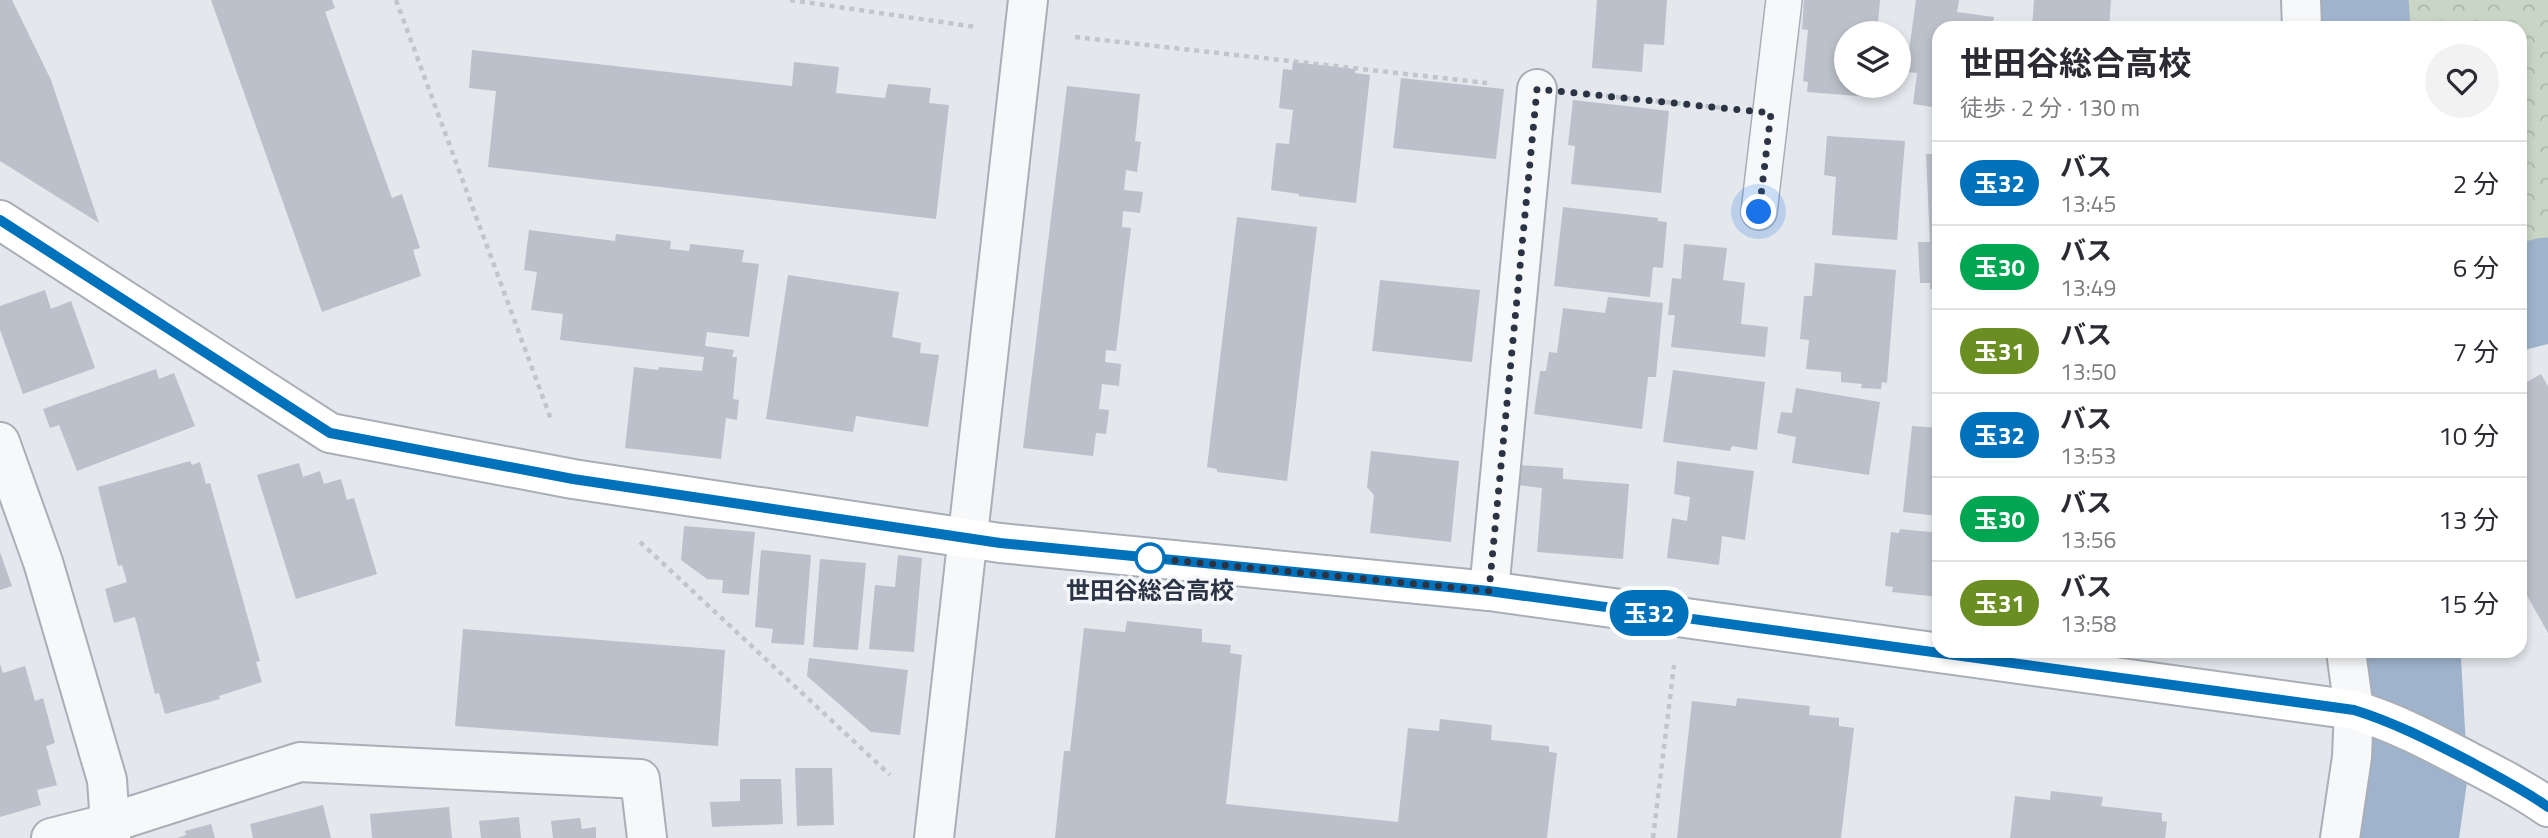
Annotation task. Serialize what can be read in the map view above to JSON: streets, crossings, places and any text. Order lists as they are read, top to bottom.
{
  "places": ["世田谷総合高校"],
  "lines": ["bus line 玉32"],
  "page": {
    "on_map": "玉32",
    "heading": ["世田谷総合高校", "徒歩 · 2 分 · 130 m"],
    "list": [
      {
        "mark": "玉32",
        "name": "バス",
        "note": "13:45",
        "value": "2 分"
      },
      {
        "mark": "玉30",
        "name": "バス",
        "note": "13:49",
        "value": "6 分"
      },
      {
        "mark": "玉31",
        "name": "バス",
        "note": "13:50",
        "value": "7 分"
      },
      {
        "mark": "玉32",
        "name": "バス",
        "note": "13:53",
        "value": "10 分"
      },
      {
        "mark": "玉30",
        "name": "バス",
        "note": "13:56",
        "value": "13 分"
      },
      {
        "mark": "玉31",
        "name": "バス",
        "note": "13:58",
        "value": "15 分"
      }
    ]
  }
}
